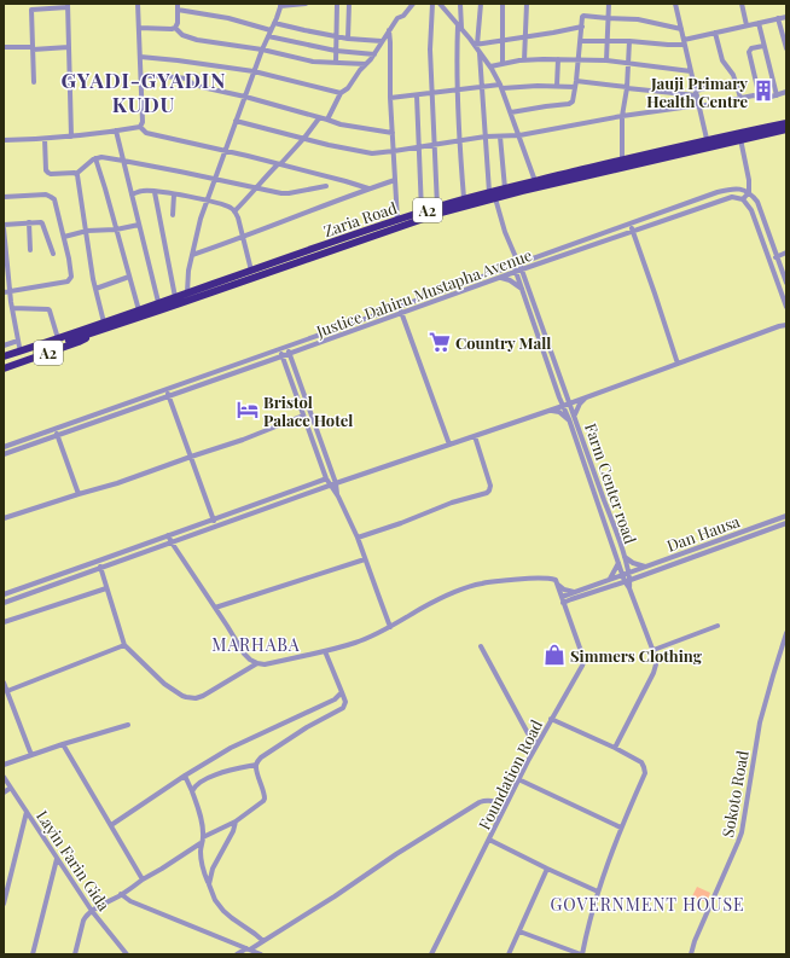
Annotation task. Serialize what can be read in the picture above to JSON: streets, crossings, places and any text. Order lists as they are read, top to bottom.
{
  "streets": {
    "highway": ["A2", "Zaria Road"],
    "street": [
      "Justice Dahiru Mustapha Avenue",
      "Farm Center road",
      "Dan Hausa",
      "Foundation Road",
      "Sokoto Road",
      "Layin Farin Gida"
    ]
  },
  "crossings": [
    ["A2", "Zaria Road"],
    ["Zaria Road", "Farm Center road"],
    ["Justice Dahiru Mustapha Avenue", "Farm Center road"],
    ["Farm Center road", "Dan Hausa"],
    ["Dan Hausa", "Foundation Road"]
  ],
  "districts": ["GYADI-GYADIN KUDU", "MARHABA", "GOVERNMENT HOUSE"],
  "places": {
    "building": ["Jauji Primary Health Centre"],
    "supermarket": ["Country Mall"],
    "hotel": ["Bristol Palace Hotel"],
    "shop": ["Simmers Clothing"]
  }
}
